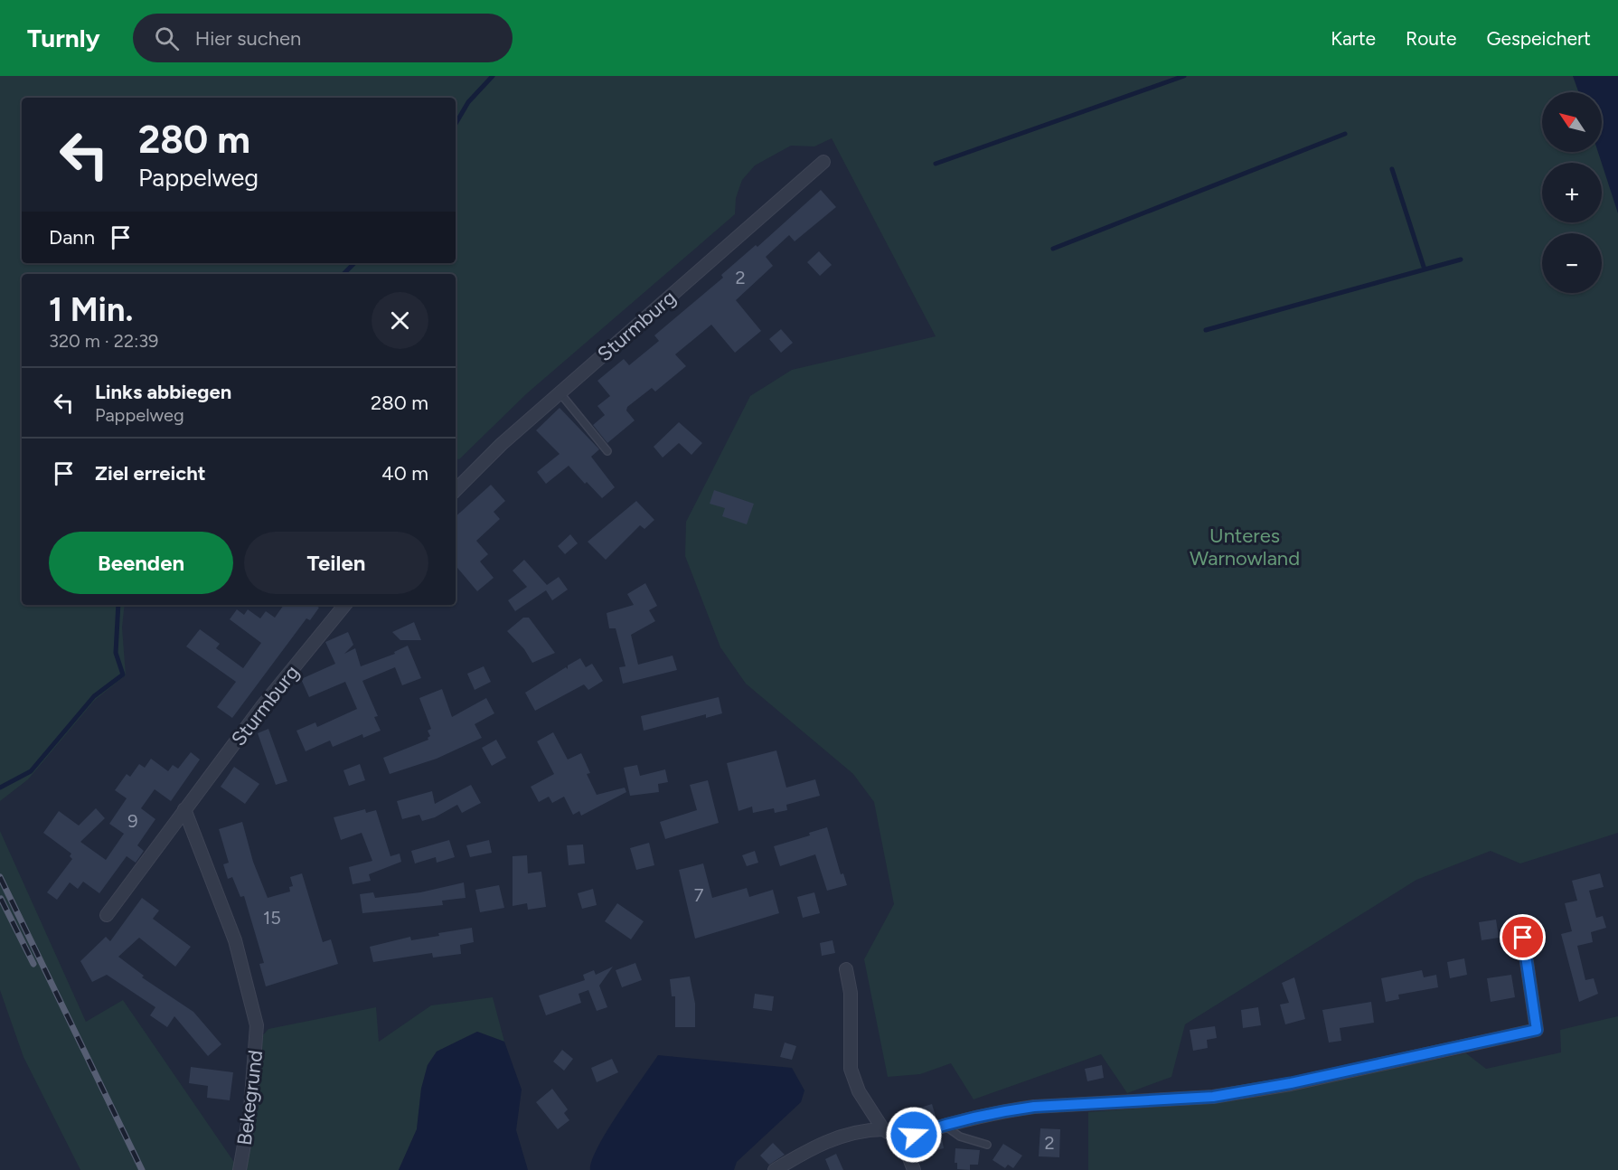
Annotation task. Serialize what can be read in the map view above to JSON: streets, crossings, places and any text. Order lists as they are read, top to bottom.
{
  "streets": {
    "street": ["Sturmburg", "Bekegrund"]
  },
  "crossings": [
    ["Sturmburg", "Bekegrund"]
  ],
  "parks": ["Unteres Warnowland"],
  "house_numbers": [
    "2",
    "9",
    "7",
    "15",
    "2"
  ],
  "north": "top left",
  "page": {
    "header": "Turnly",
    "search": "Hier suchen",
    "nav": ["Karte", "Route", "Gespeichert"],
    "map_buttons": ["+", "−"],
    "turn": ["280 m", "Pappelweg"],
    "then": "Dann",
    "heading": ["1 Min.", "320 m · 22:39"],
    "list": [
      {
        "name": "Links abbiegen",
        "note": "Pappelweg",
        "value": "280 m"
      },
      {
        "name": "Ziel erreicht",
        "value": "40 m"
      }
    ],
    "buttons": ["Beenden", "Teilen"]
  }
}
